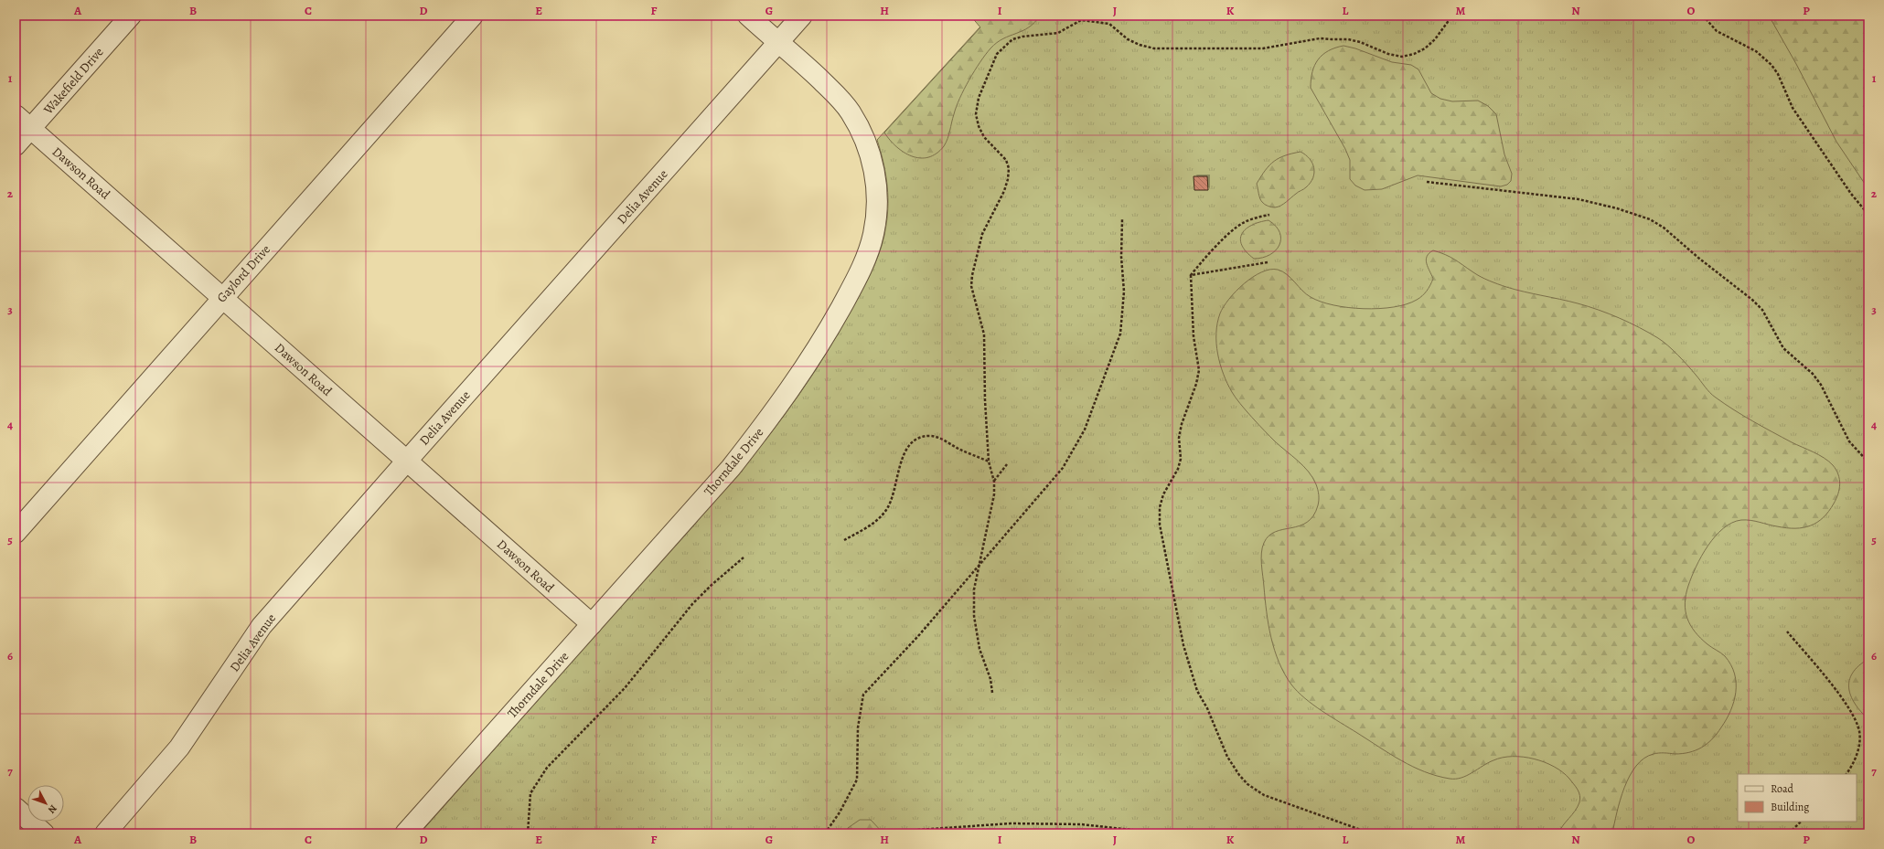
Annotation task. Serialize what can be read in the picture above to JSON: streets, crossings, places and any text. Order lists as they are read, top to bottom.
{
  "streets": {
    "street": [
      "Wakefield Drive",
      "Dawson Road",
      "Delia Avenue",
      "Gaylord Drive",
      "Thorndale Drive"
    ]
  },
  "crossings": [
    ["Wakefield Drive", "Dawson Road"],
    ["Dawson Road", "Delia Avenue"],
    ["Dawson Road", "Gaylord Drive"],
    ["Dawson Road", "Thorndale Drive"],
    ["Delia Avenue", "Thorndale Drive"]
  ],
  "legend": ["Road", "Building"],
  "north": "bottom right",
  "grid": {
    "columns": [
      "A",
      "B",
      "C",
      "D",
      "E",
      "F",
      "G",
      "H",
      "I",
      "J",
      "K",
      "L",
      "M",
      "N",
      "O",
      "P"
    ],
    "rows": [
      "1",
      "2",
      "3",
      "4",
      "5",
      "6",
      "7"
    ]
  }
}
